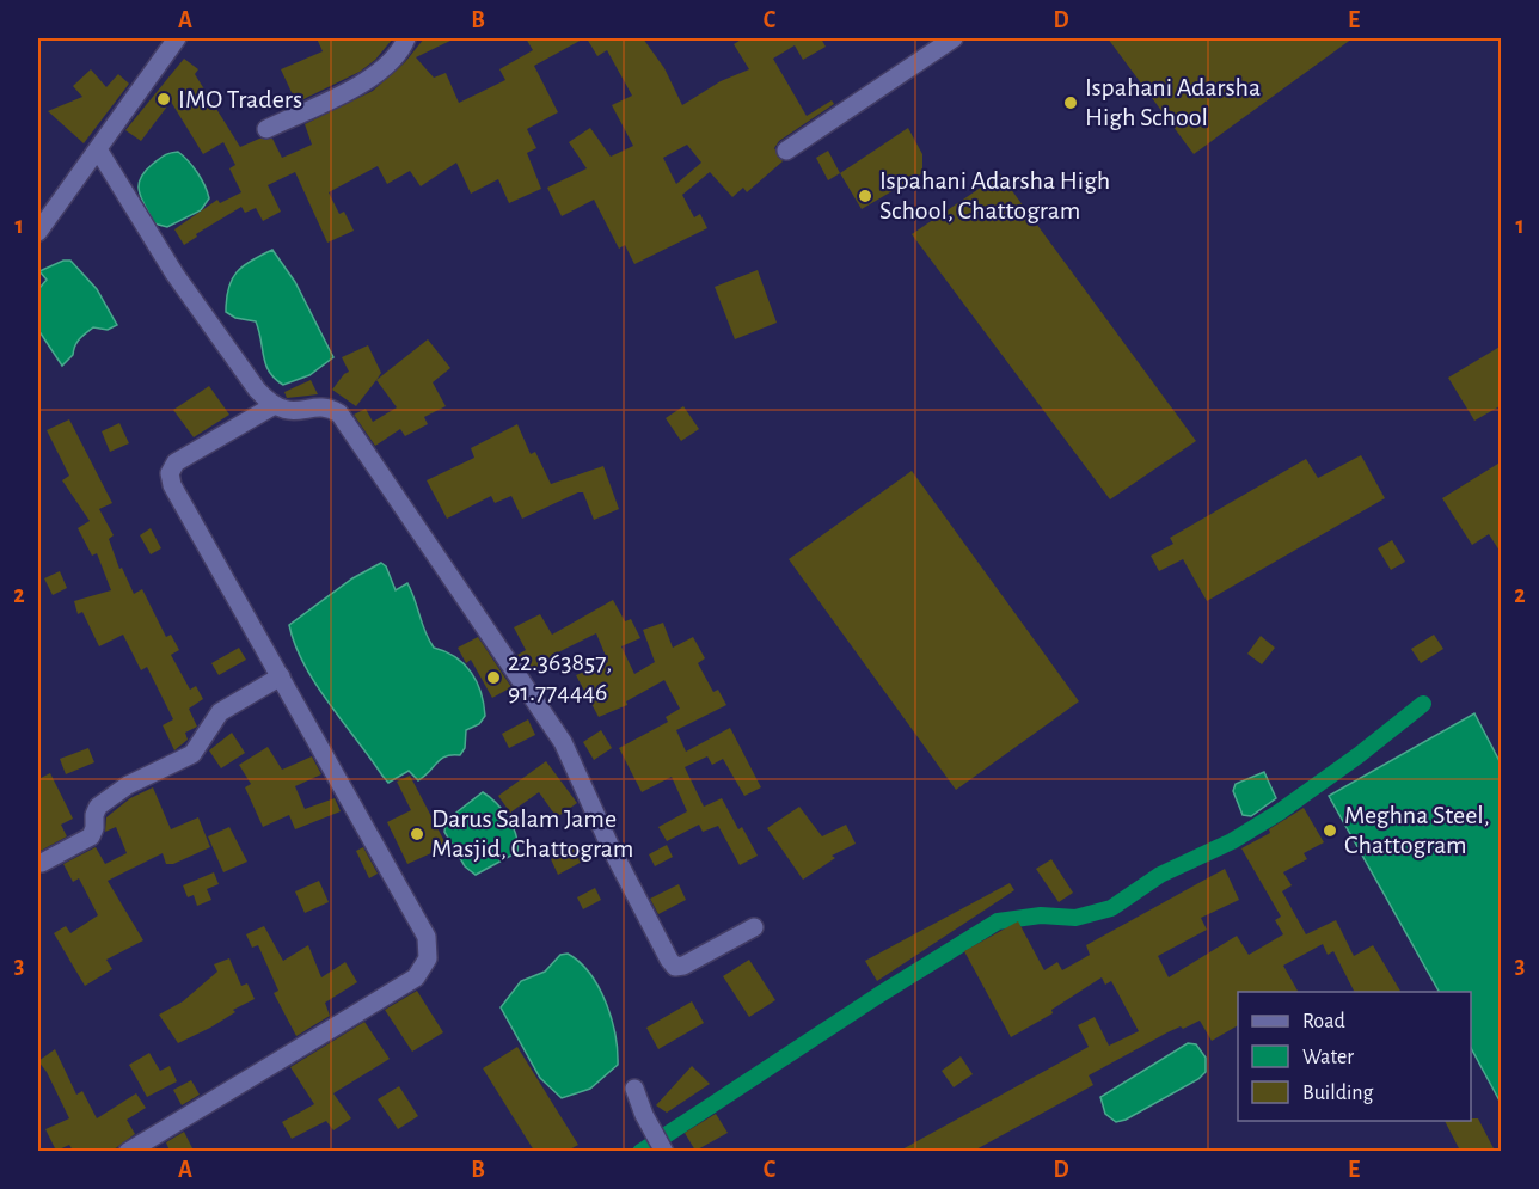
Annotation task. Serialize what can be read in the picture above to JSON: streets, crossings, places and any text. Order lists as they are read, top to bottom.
{
  "places": [
    "IMO Traders",
    "Ispahani Adarsha High School",
    "Ispahani Adarsha High School, Chattogram",
    "22.363857, 91.774446",
    "Meghna Steel, Chattogram",
    "Darus Salam Jame Masjid, Chattogram"
  ],
  "legend": ["Road", "Water", "Building"],
  "grid": {
    "columns": [
      "A",
      "B",
      "C",
      "D",
      "E"
    ],
    "rows": ["1", "2", "3"]
  }
}
